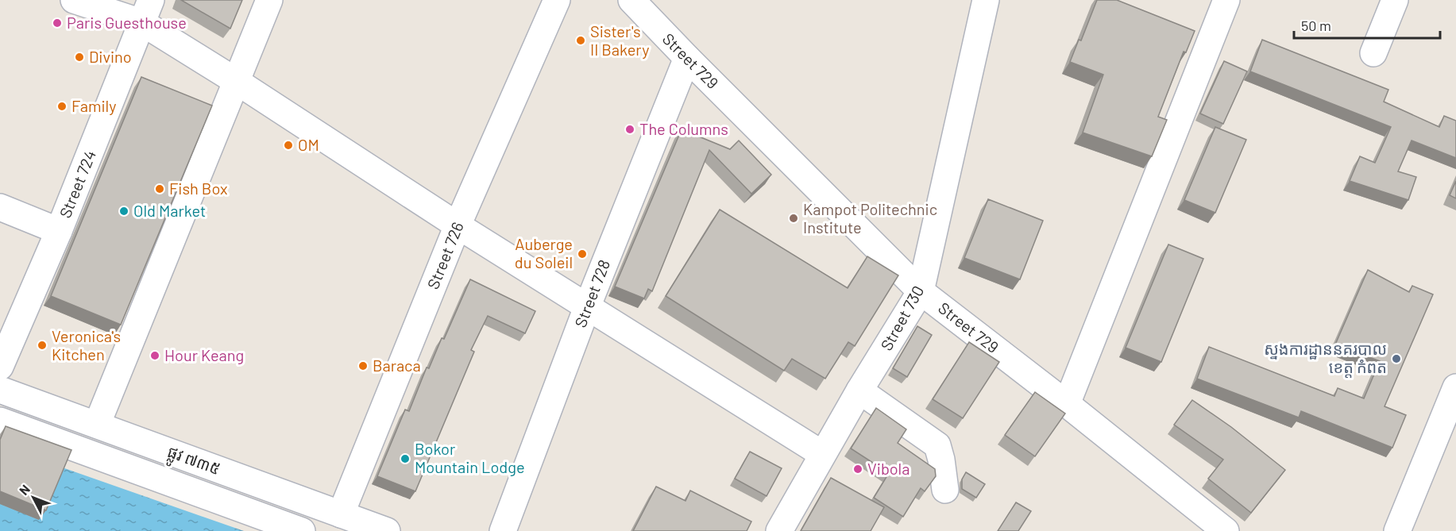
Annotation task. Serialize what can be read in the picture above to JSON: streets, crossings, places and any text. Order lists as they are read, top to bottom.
{
  "streets": {
    "street": [
      "Street 729",
      "Street 724",
      "Street 726",
      "Street 728",
      "Street 730",
      "ផ្លូវ ៧៣៥"
    ]
  },
  "crossings": [
    ["Street 729", "Street 728"],
    ["Street 729", "Street 730"],
    ["Street 726", "ផ្លូវ ៧៣៥"]
  ],
  "places": [
    "Paris Guesthouse",
    "Sister's II Bakery",
    "Divino",
    "Family",
    "The Columns",
    "OM",
    "Fish Box",
    "Old Market",
    "Kampot Politechnic Institute",
    "Auberge du Soleil",
    "Veronica's Kitchen",
    "Hour Keang",
    "ស្នងការដ្ឋាននគរបាល ខេត្ត កំពត",
    "Baraca",
    "Bokor Mountain Lodge",
    "Vibola"
  ],
  "scale_bar": "50 m",
  "north": "top left"
}
